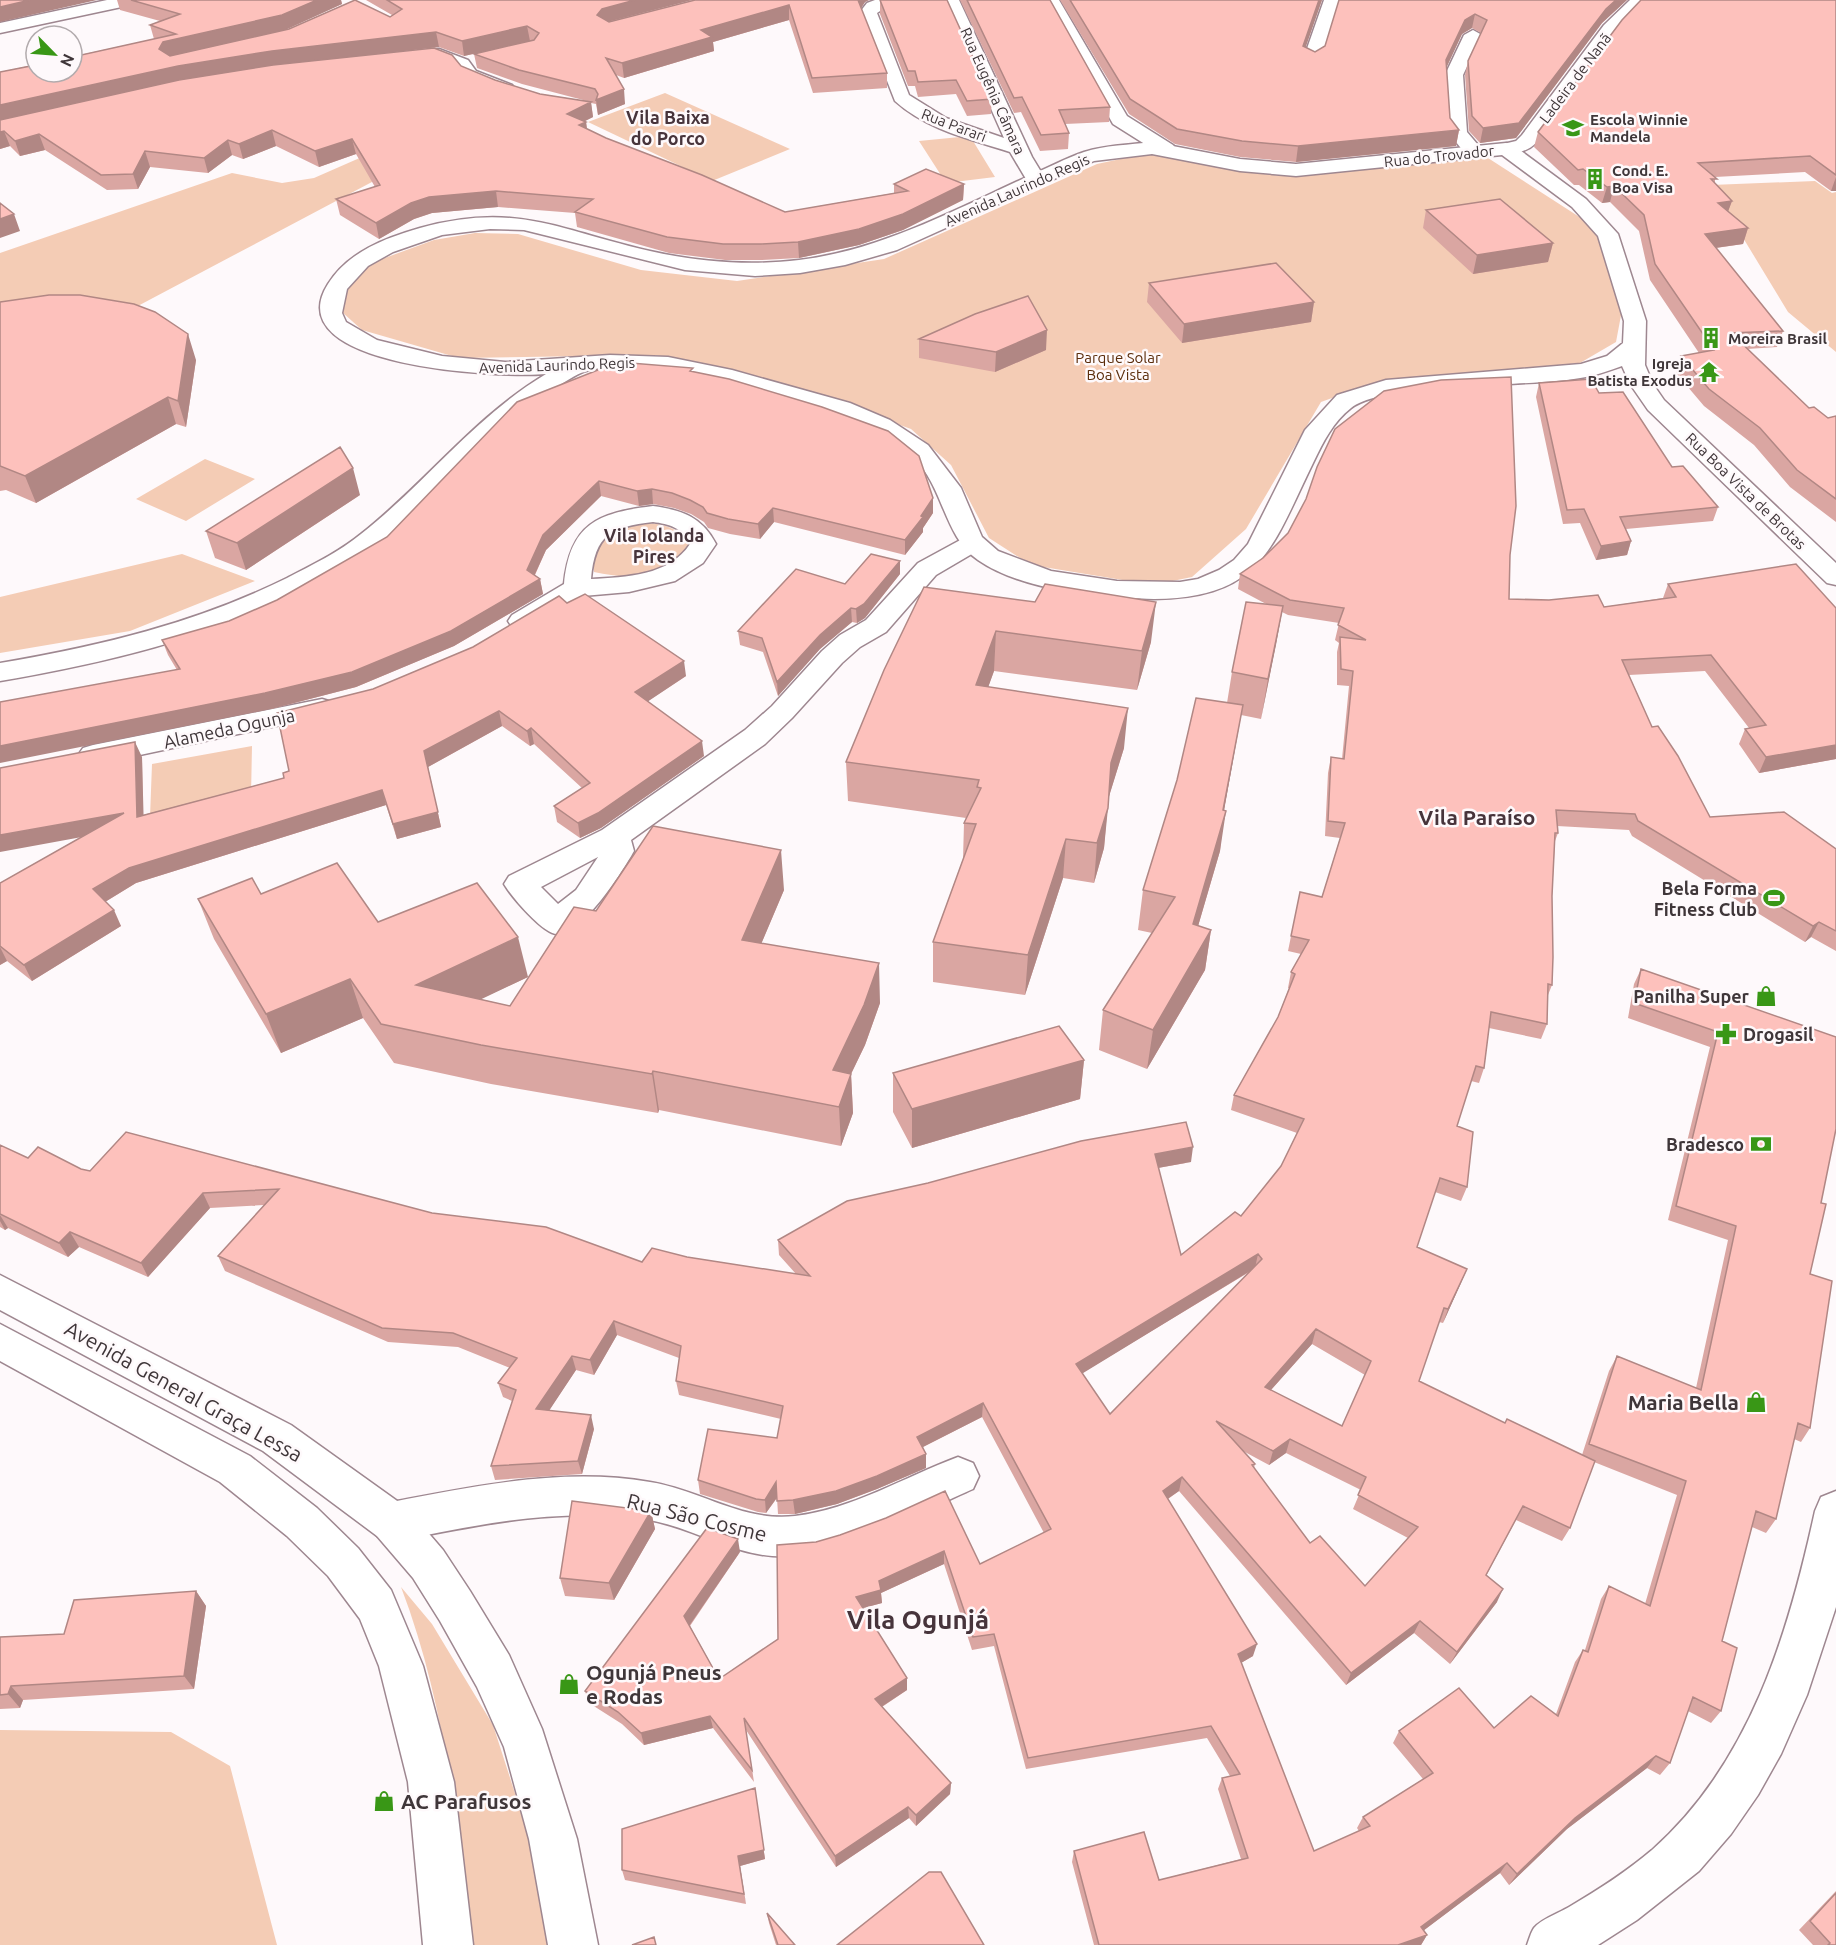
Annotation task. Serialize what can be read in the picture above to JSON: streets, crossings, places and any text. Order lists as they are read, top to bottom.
{
  "streets": {
    "street": [
      "Ladeira de Nanã",
      "Rua Eugênia Câmara",
      "Rua Parari",
      "Rua do Trovador",
      "Avenida Laurindo Regis",
      "Rua Boa Vista de Brotas",
      "Alameda Ogunja",
      "Avenida General Graça Lessa",
      "Rua São Cosme"
    ]
  },
  "crossings": [
    ["Ladeira de Nanã", "Rua do Trovador"],
    ["Rua Eugênia Câmara", "Rua Parari"],
    ["Rua Eugênia Câmara", "Avenida Laurindo Regis"],
    ["Rua do Trovador", "Avenida Laurindo Regis"],
    ["Rua do Trovador", "Rua Boa Vista de Brotas"],
    ["Avenida General Graça Lessa", "Rua São Cosme"]
  ],
  "districts": [
    "Vila Baixa do Porco",
    "Vila Iolanda Pires",
    "Vila Paraíso",
    "Vila Ogunjá"
  ],
  "parks": ["Parque Solar Boa Vista"],
  "places": {
    "school or university": ["Escola Winnie Mandela"],
    "building": ["Cond. E. Boa Visa", "Moreira Brasil"],
    "temple": ["Igreja Batista Exodus"],
    "sports": ["Bela Forma Fitness Club"],
    "shop": [
      "Panilha Super",
      "Maria Bella",
      "Ogunjá Pneus e Rodas",
      "AC Parafusos"
    ],
    "pharmacy": ["Drogasil"],
    "bank": ["Bradesco"]
  },
  "north": "bottom right"
}
